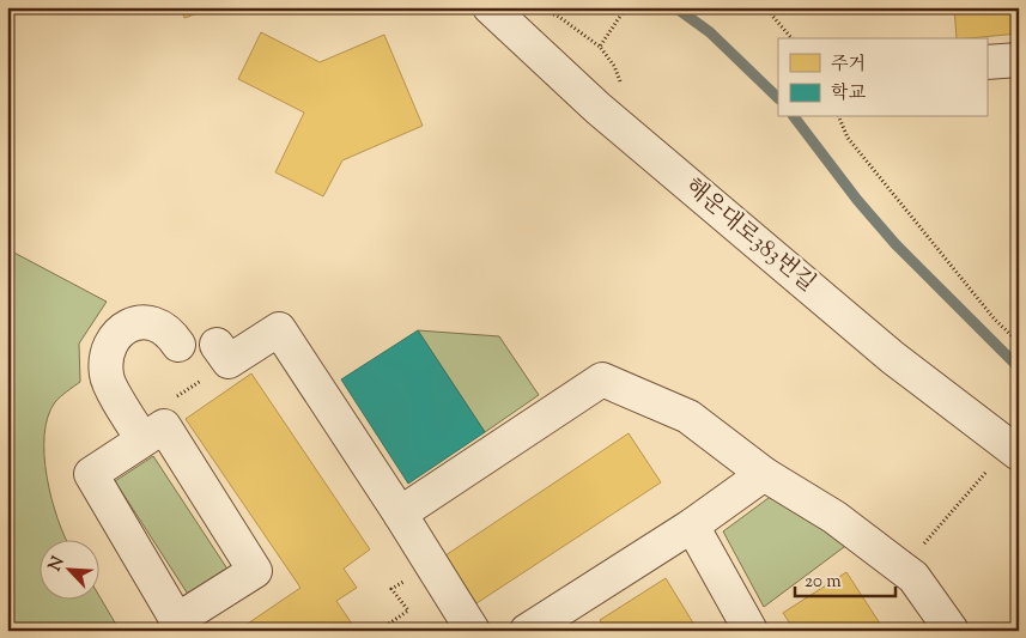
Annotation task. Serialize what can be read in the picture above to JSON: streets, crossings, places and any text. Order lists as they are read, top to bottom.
{
  "streets": {
    "street": ["해운대로383번길"]
  },
  "legend": ["주거", "학교"],
  "scale_bar": "20 m",
  "north": "top left"
}
